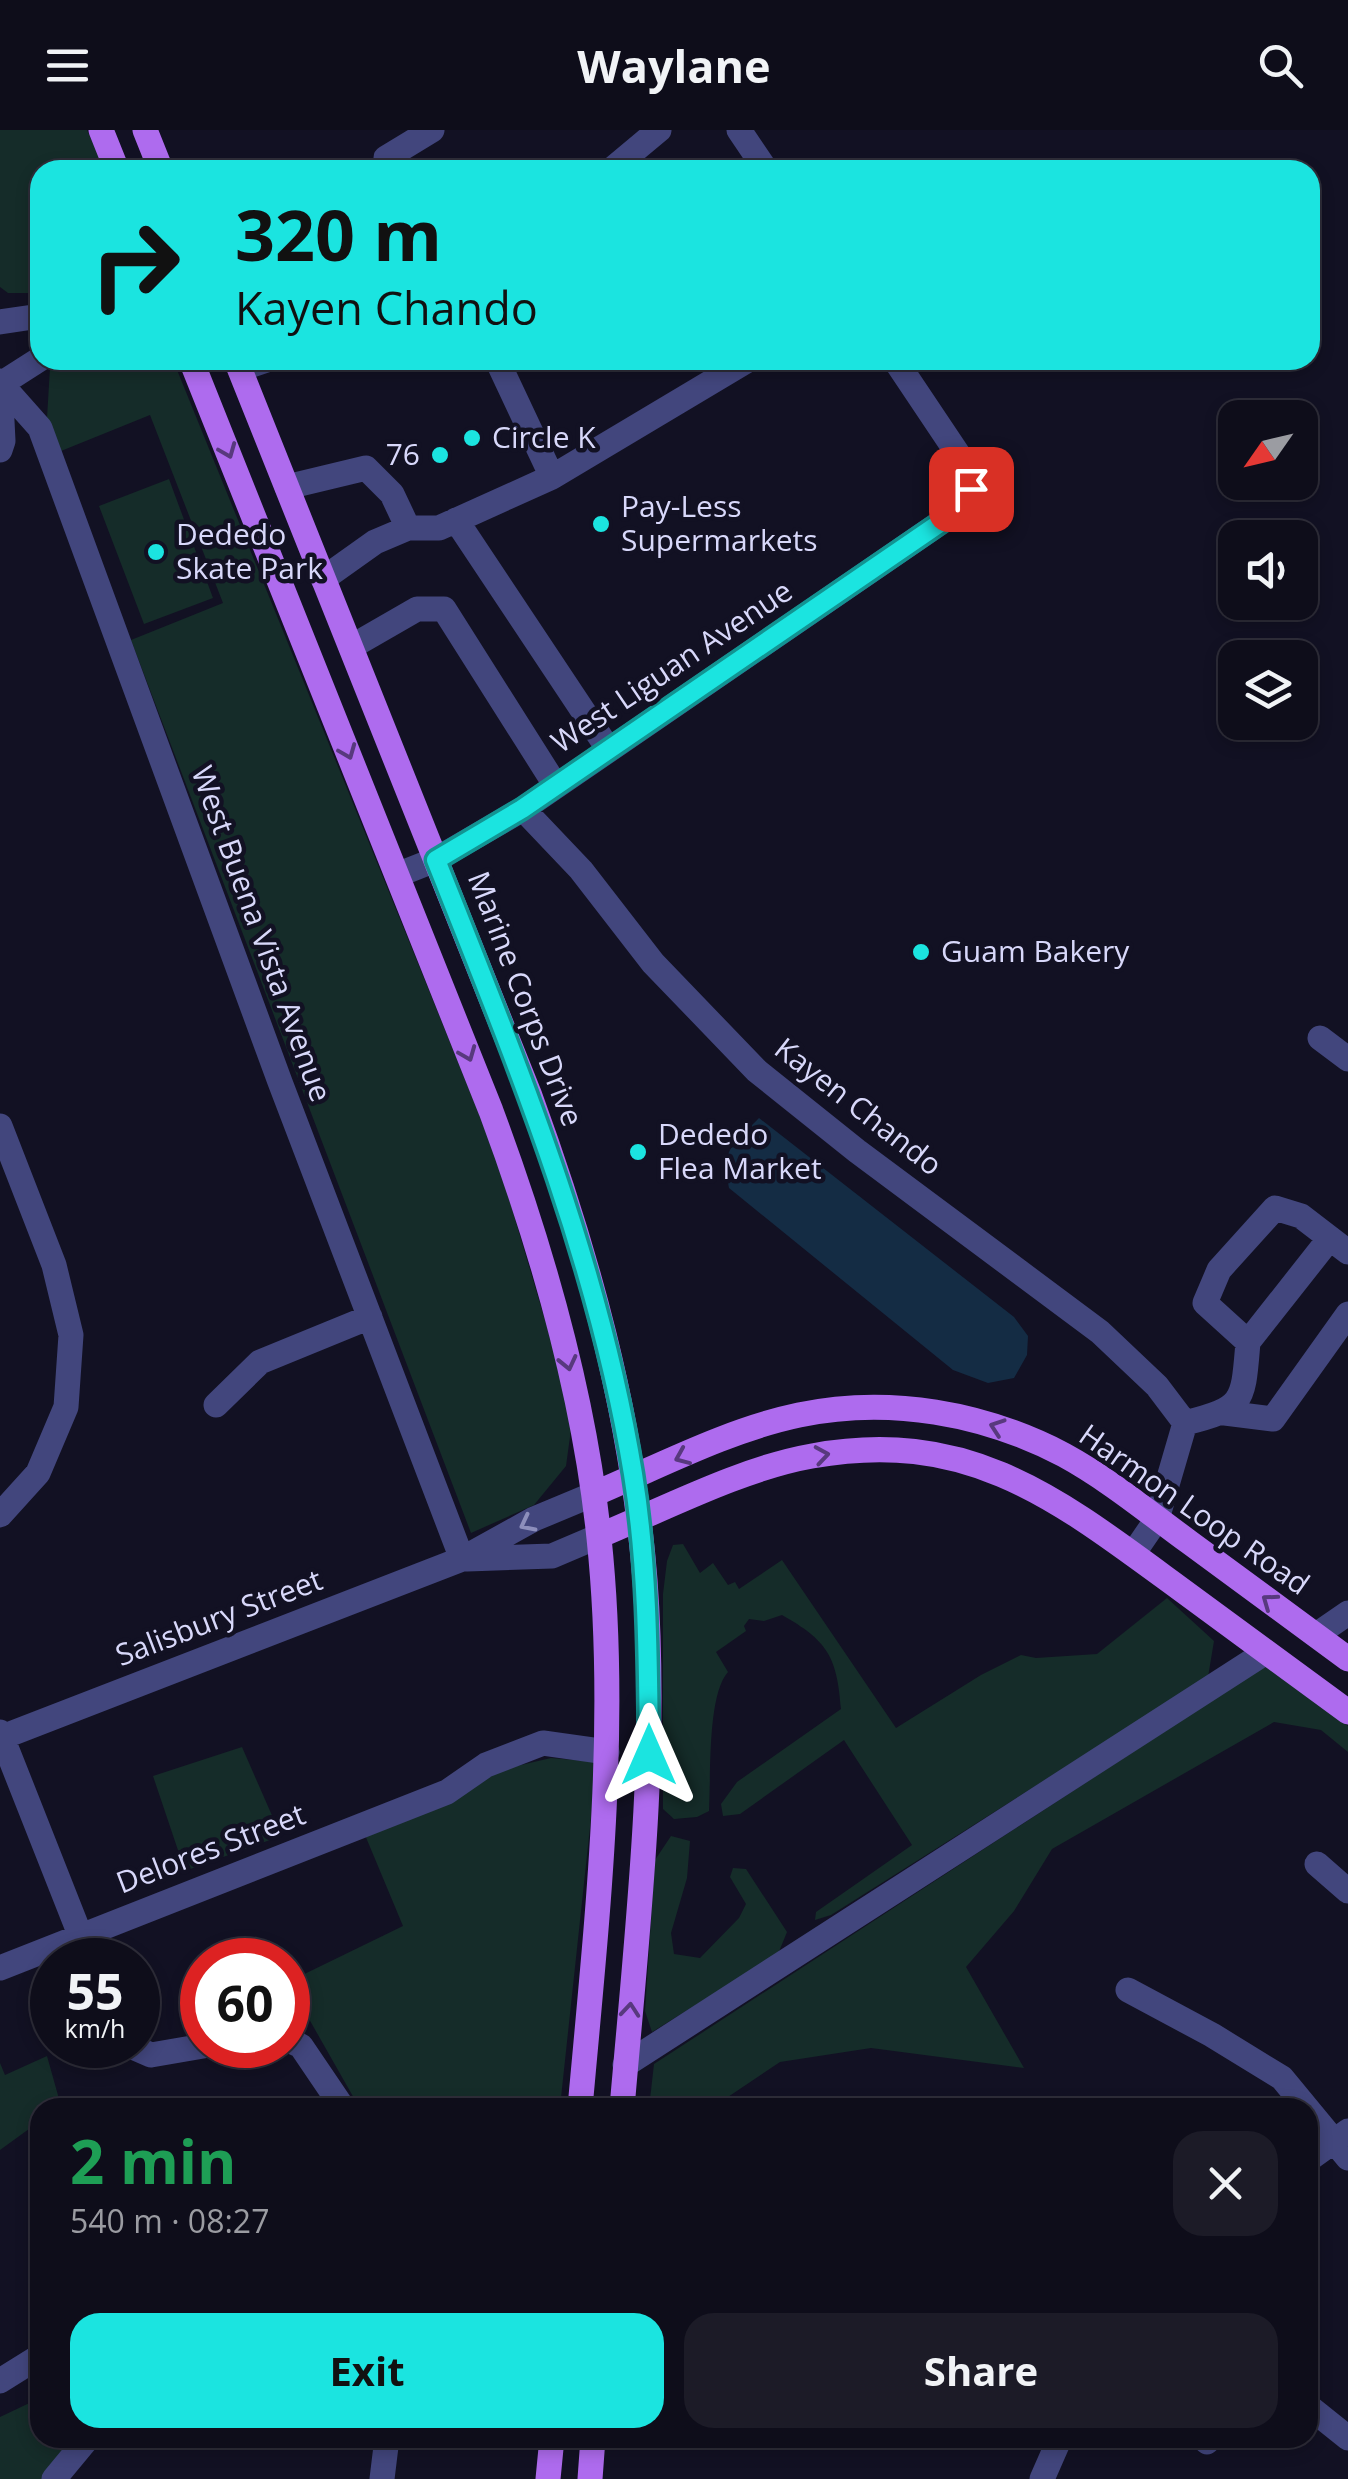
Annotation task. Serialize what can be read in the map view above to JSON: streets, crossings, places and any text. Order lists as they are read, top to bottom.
{
  "streets": {
    "main road": ["Marine Corps Drive", "Harmon Loop Road"],
    "street": [
      "West Liguan Avenue",
      "West Buena Vista Avenue",
      "Kayen Chando",
      "Salisbury Street",
      "Delores Street"
    ]
  },
  "crossings": [
    ["West Liguan Avenue", "Kayen Chando"],
    ["West Buena Vista Avenue", "Salisbury Street"],
    ["Marine Corps Drive", "Harmon Loop Road"],
    ["Harmon Loop Road", "Salisbury Street"]
  ],
  "places": [
    "Circle K",
    "76",
    "Pay-Less Supermarkets",
    "Dededo Skate Park",
    "Guam Bakery",
    "Dededo Flea Market"
  ],
  "north": "bottom left",
  "page": {
    "header": "Waylane",
    "turn": ["320 m", "Kayen Chando"],
    "speed": "55 km/h",
    "limit": "60",
    "heading": ["2 min", "540 m · 08:27"],
    "buttons": ["Exit", "Share"]
  }
}
